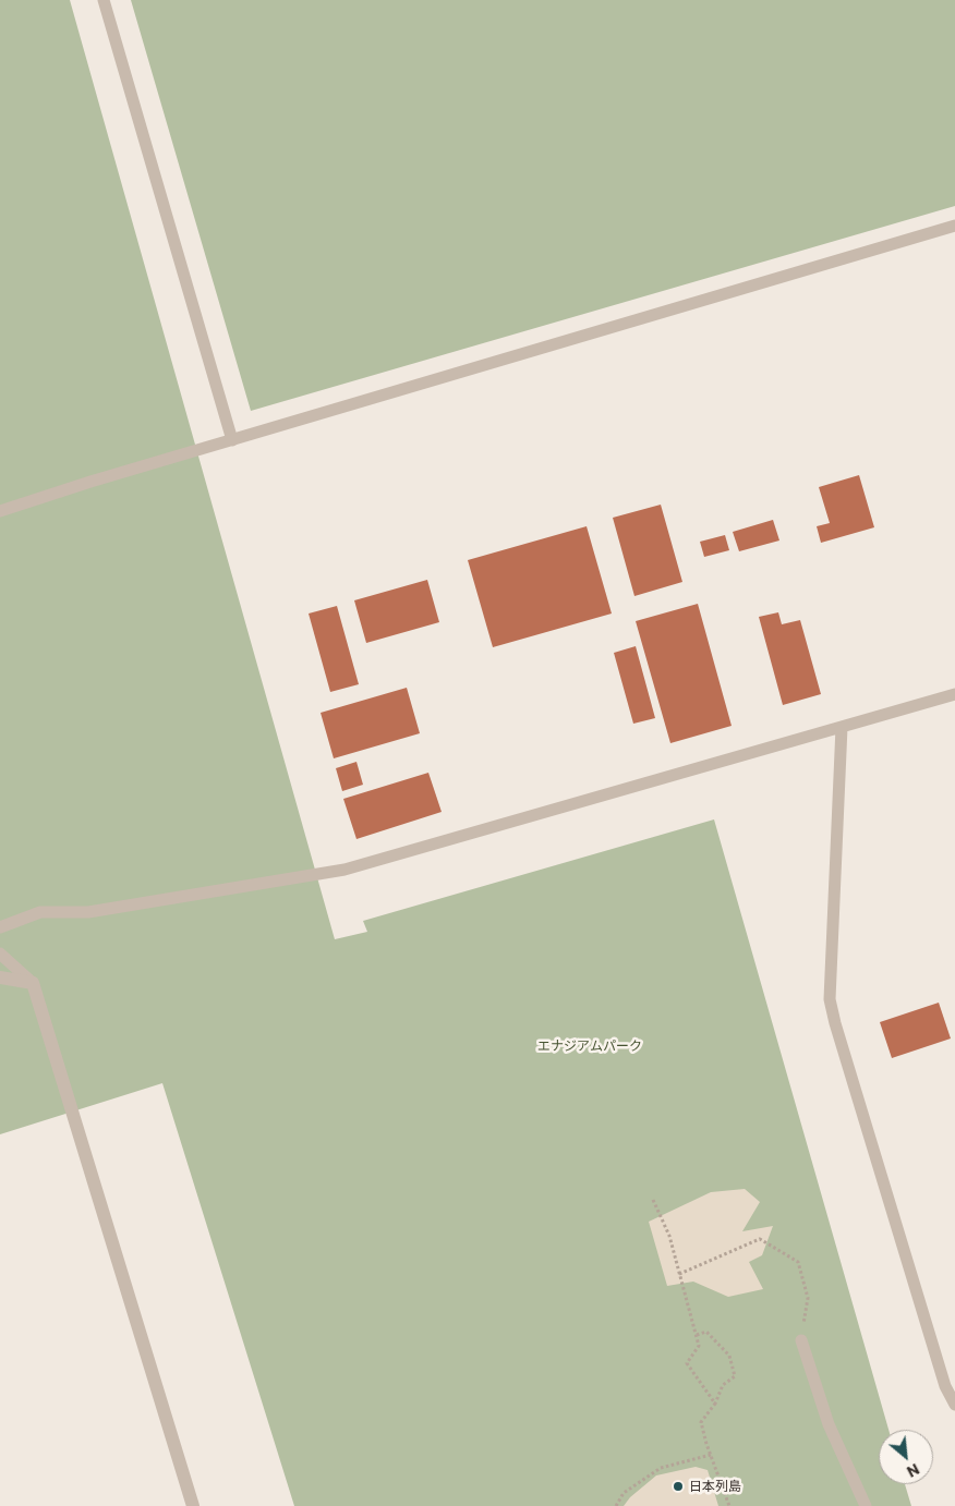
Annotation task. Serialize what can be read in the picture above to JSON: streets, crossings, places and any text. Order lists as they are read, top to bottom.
{
  "parks": ["エナジアムパーク"],
  "places": ["日本列島"],
  "north": "bottom right"
}
